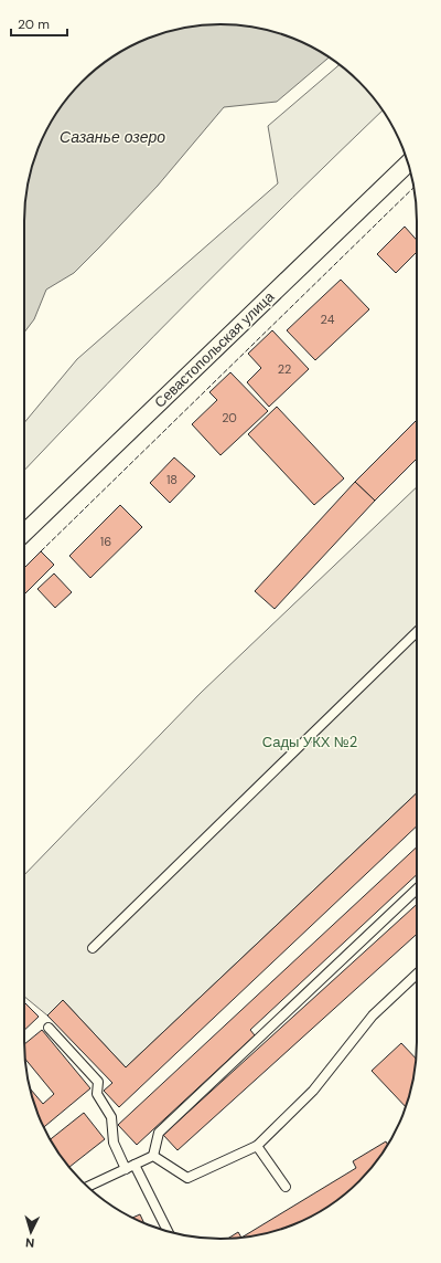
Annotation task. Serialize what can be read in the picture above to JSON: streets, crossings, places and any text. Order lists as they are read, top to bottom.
{
  "streets": {
    "street": ["Севастопольская улица"]
  },
  "water": ["Сазанье озеро"],
  "parks": ["Сады УКХ №2"],
  "house_numbers": [
    "24",
    "22",
    "20",
    "18",
    "16"
  ],
  "scale_bar": "20 m",
  "north": "bottom"
}
